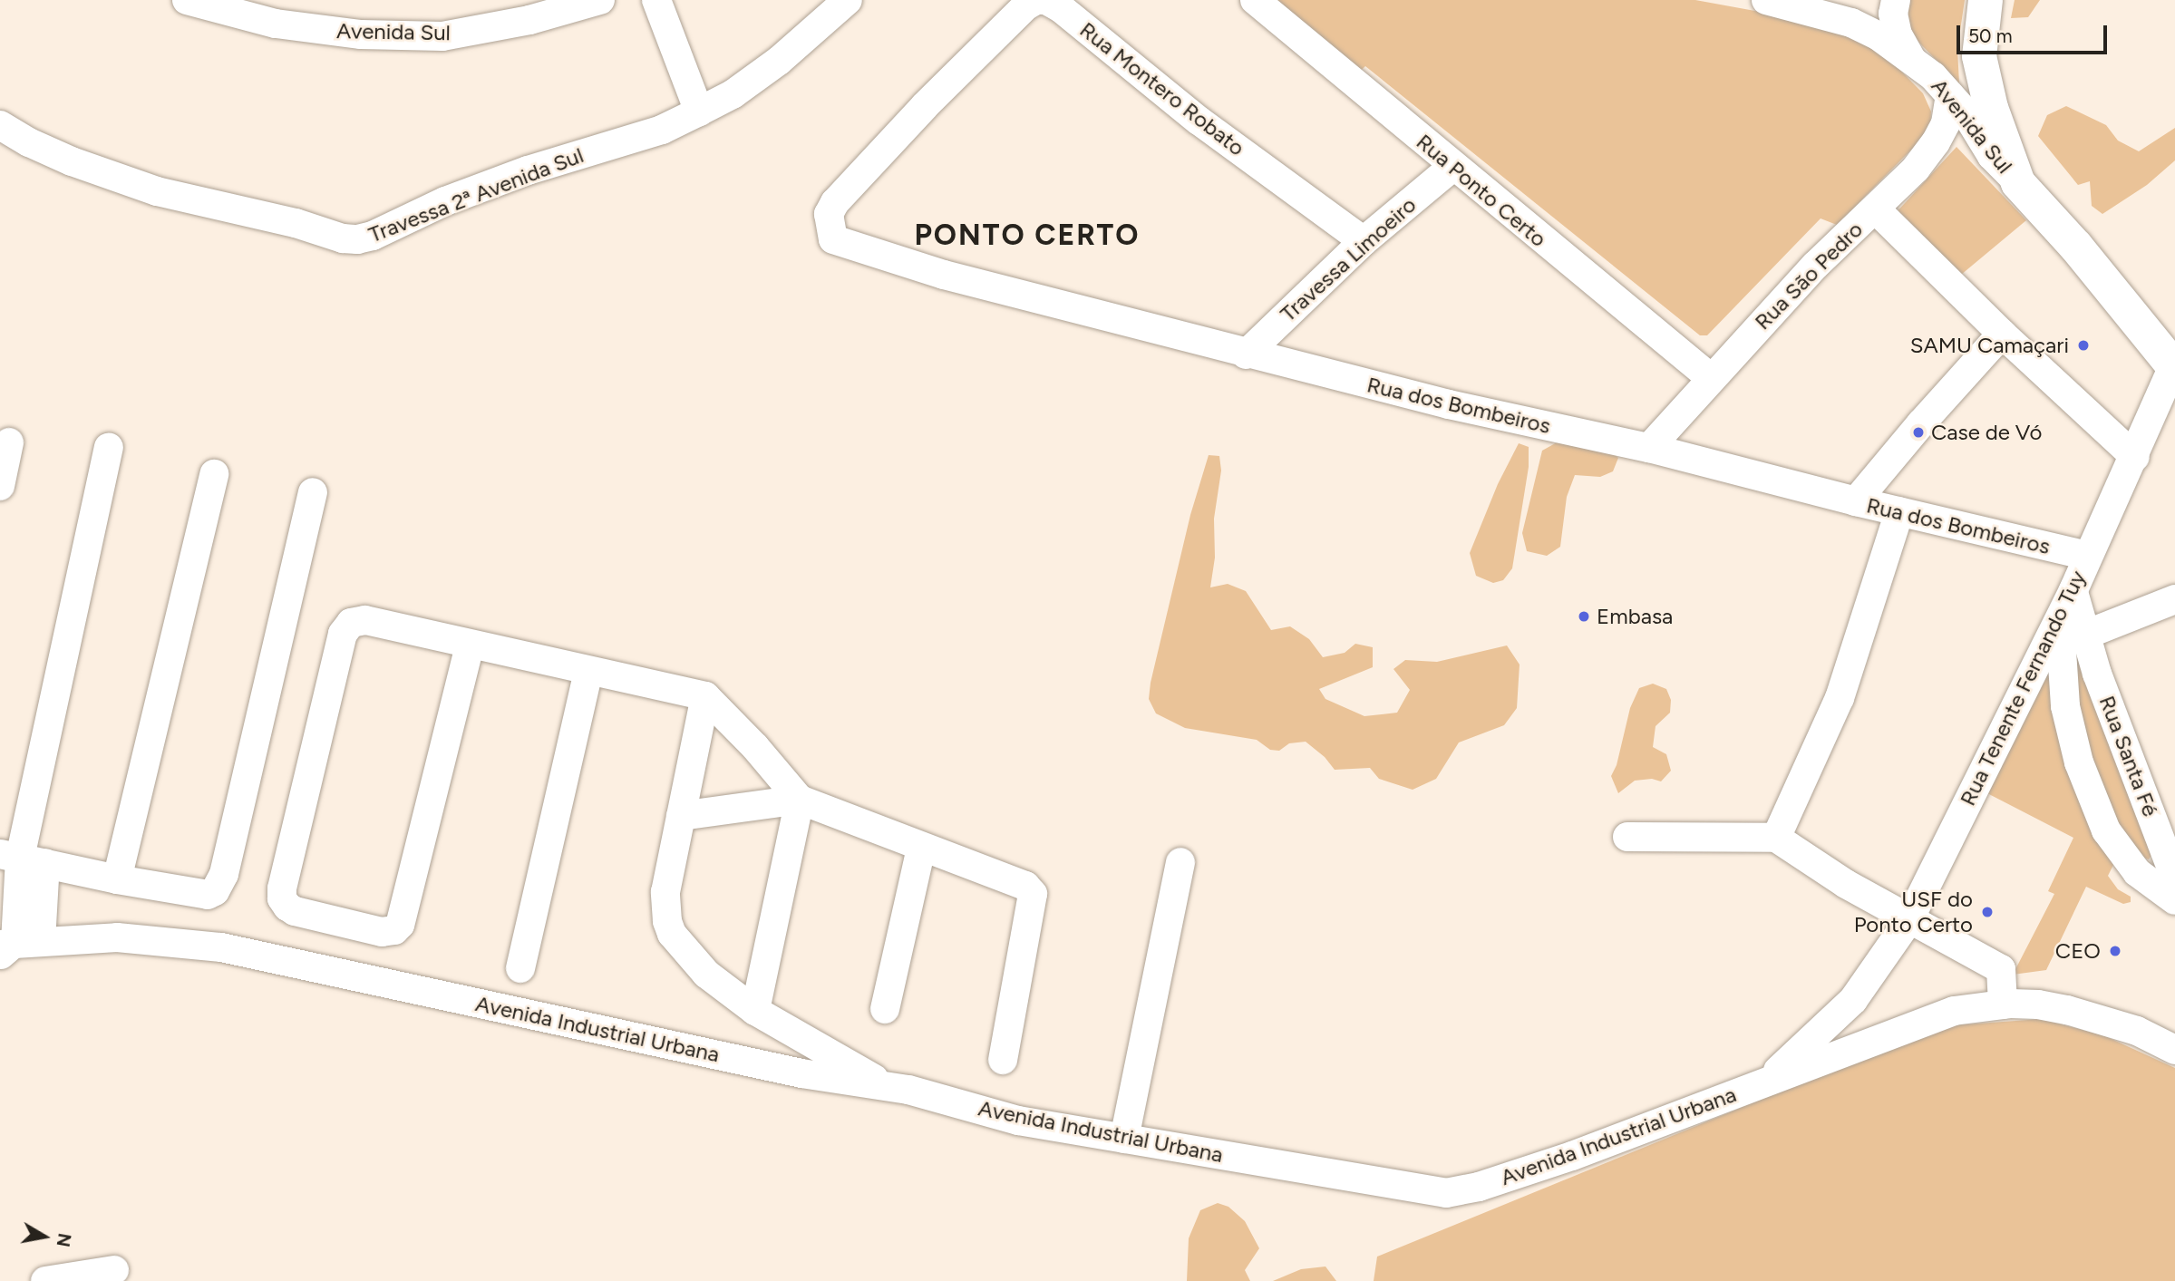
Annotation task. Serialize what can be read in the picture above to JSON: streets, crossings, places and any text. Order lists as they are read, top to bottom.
{
  "streets": {
    "street": [
      "Avenida Sul",
      "Rua Montero Robato",
      "Rua Ponto Certo",
      "Travessa 2ª Avenida Sul",
      "Travessa Limoeiro",
      "Rua São Pedro",
      "Rua dos Bombeiros",
      "Rua Tenente Fernando Tuy",
      "Rua Santa Fé",
      "Avenida Industrial Urbana"
    ]
  },
  "crossings": [
    ["Avenida Sul", "Rua São Pedro"],
    ["Rua Montero Robato", "Travessa Limoeiro"],
    ["Rua Montero Robato", "Rua dos Bombeiros"],
    ["Rua Ponto Certo", "Travessa Limoeiro"],
    ["Rua Ponto Certo", "Rua São Pedro"],
    ["Travessa Limoeiro", "Rua dos Bombeiros"],
    ["Rua São Pedro", "Rua dos Bombeiros"],
    ["Rua dos Bombeiros", "Rua Tenente Fernando Tuy"],
    ["Rua Tenente Fernando Tuy", "Rua Santa Fé"],
    ["Rua Tenente Fernando Tuy", "Avenida Industrial Urbana"]
  ],
  "districts": ["PONTO CERTO"],
  "places": [
    "SAMU Camaçari",
    "Case de Vó",
    "Embasa",
    "USF do Ponto Certo",
    "CEO"
  ],
  "scale_bar": "50 m",
  "north": "right"
}
